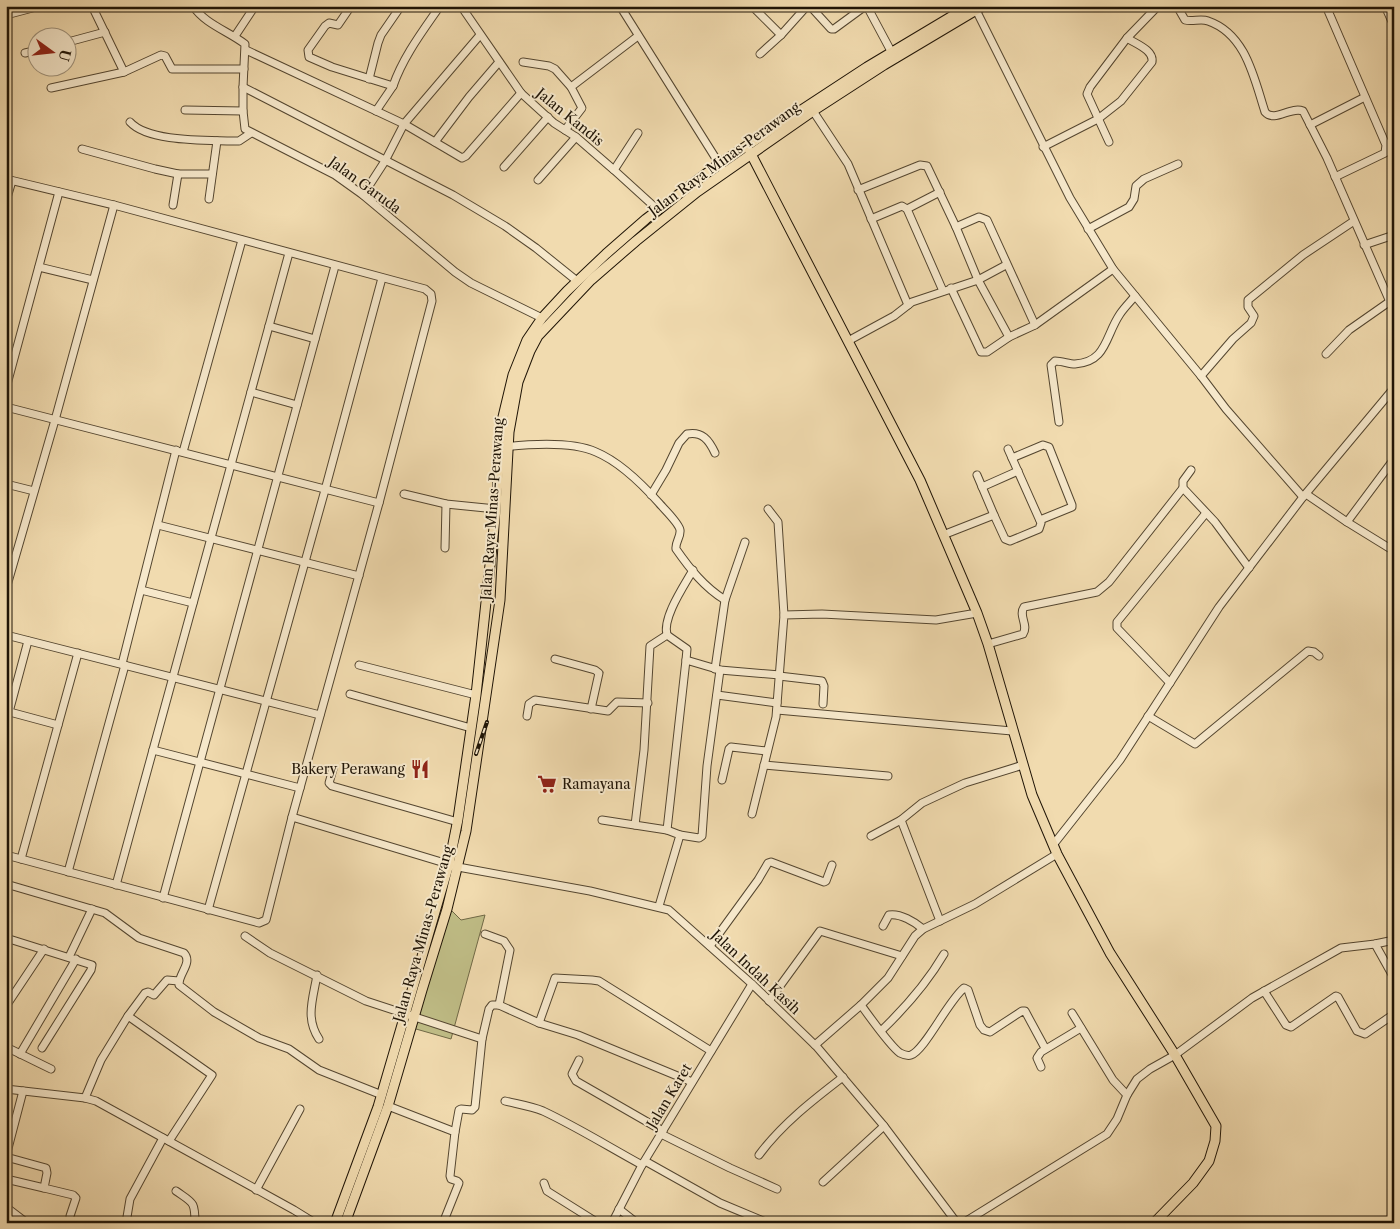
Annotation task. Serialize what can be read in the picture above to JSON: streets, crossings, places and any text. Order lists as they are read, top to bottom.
{
  "streets": {
    "main road": ["Jalan Raya Minas-Perawang"],
    "street": [
      "Jalan Kandis",
      "Jalan Garuda",
      "Jalan Indah Kasih",
      "Jalan Karet"
    ]
  },
  "crossings": [
    ["Jalan Kandis", "Jalan Raya Minas-Perawang"],
    ["Jalan Raya Minas-Perawang", "Jalan Garuda"],
    ["Jalan Raya Minas-Perawang", "Jalan Indah Kasih"],
    ["Jalan Indah Kasih", "Jalan Karet"]
  ],
  "places": {
    "restaurant": ["Bakery Perawang"],
    "supermarket": ["Ramayana"]
  },
  "north": "right"
}
